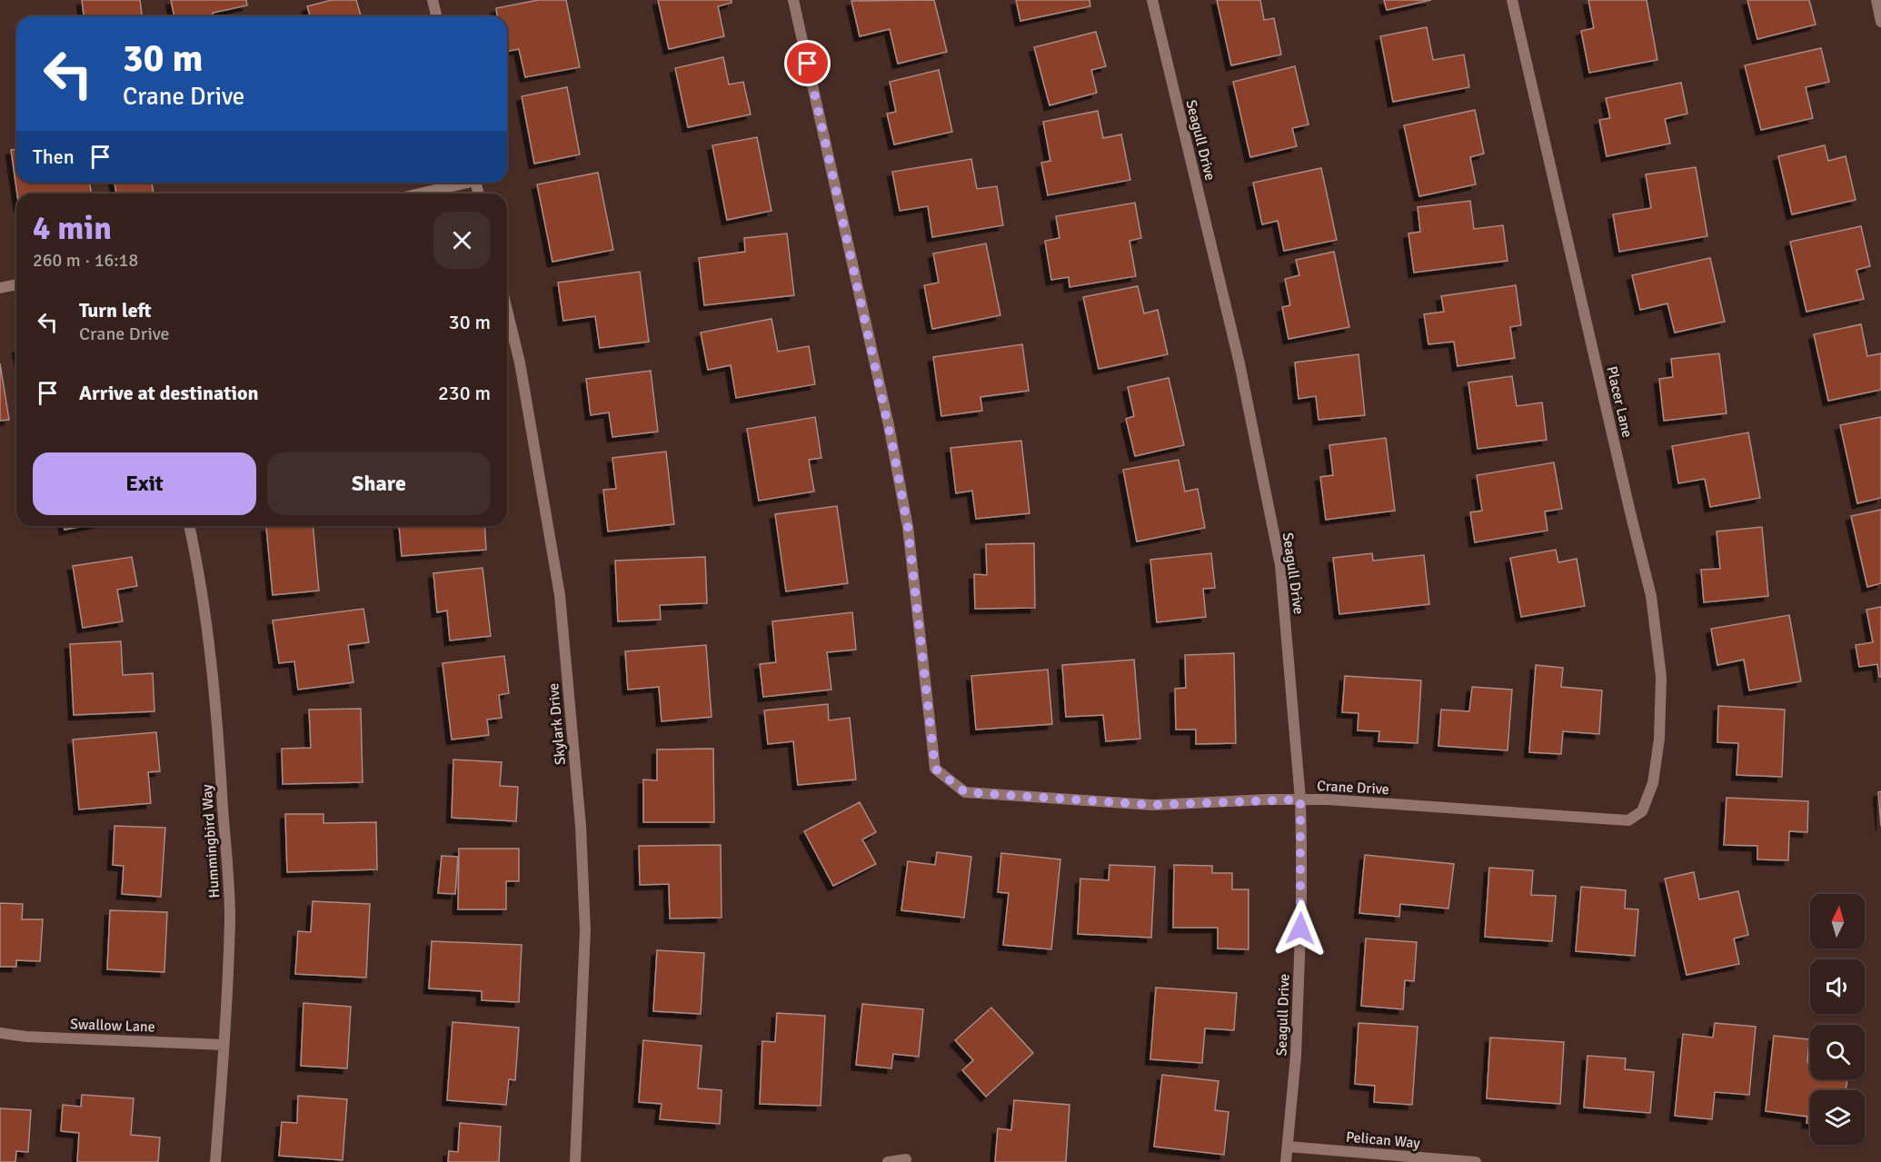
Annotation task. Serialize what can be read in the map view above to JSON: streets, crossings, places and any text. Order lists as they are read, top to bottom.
{
  "streets": {
    "street": [
      "Seagull Drive",
      "Placer Lane",
      "Skylark Drive",
      "Crane Drive",
      "Hummingbird Way",
      "Swallow Lane",
      "Pelican Way"
    ]
  },
  "crossings": [
    ["Seagull Drive", "Crane Drive"],
    ["Seagull Drive", "Pelican Way"],
    ["Placer Lane", "Crane Drive"],
    ["Hummingbird Way", "Swallow Lane"]
  ],
  "north": "top",
  "page": {
    "turn": ["30 m", "Crane Drive"],
    "then": "Then",
    "heading": ["4 min", "260 m · 16:18"],
    "list": [
      {
        "name": "Turn left",
        "note": "Crane Drive",
        "value": "30 m"
      },
      {
        "name": "Arrive at destination",
        "value": "230 m"
      }
    ],
    "buttons": ["Exit", "Share"]
  }
}
